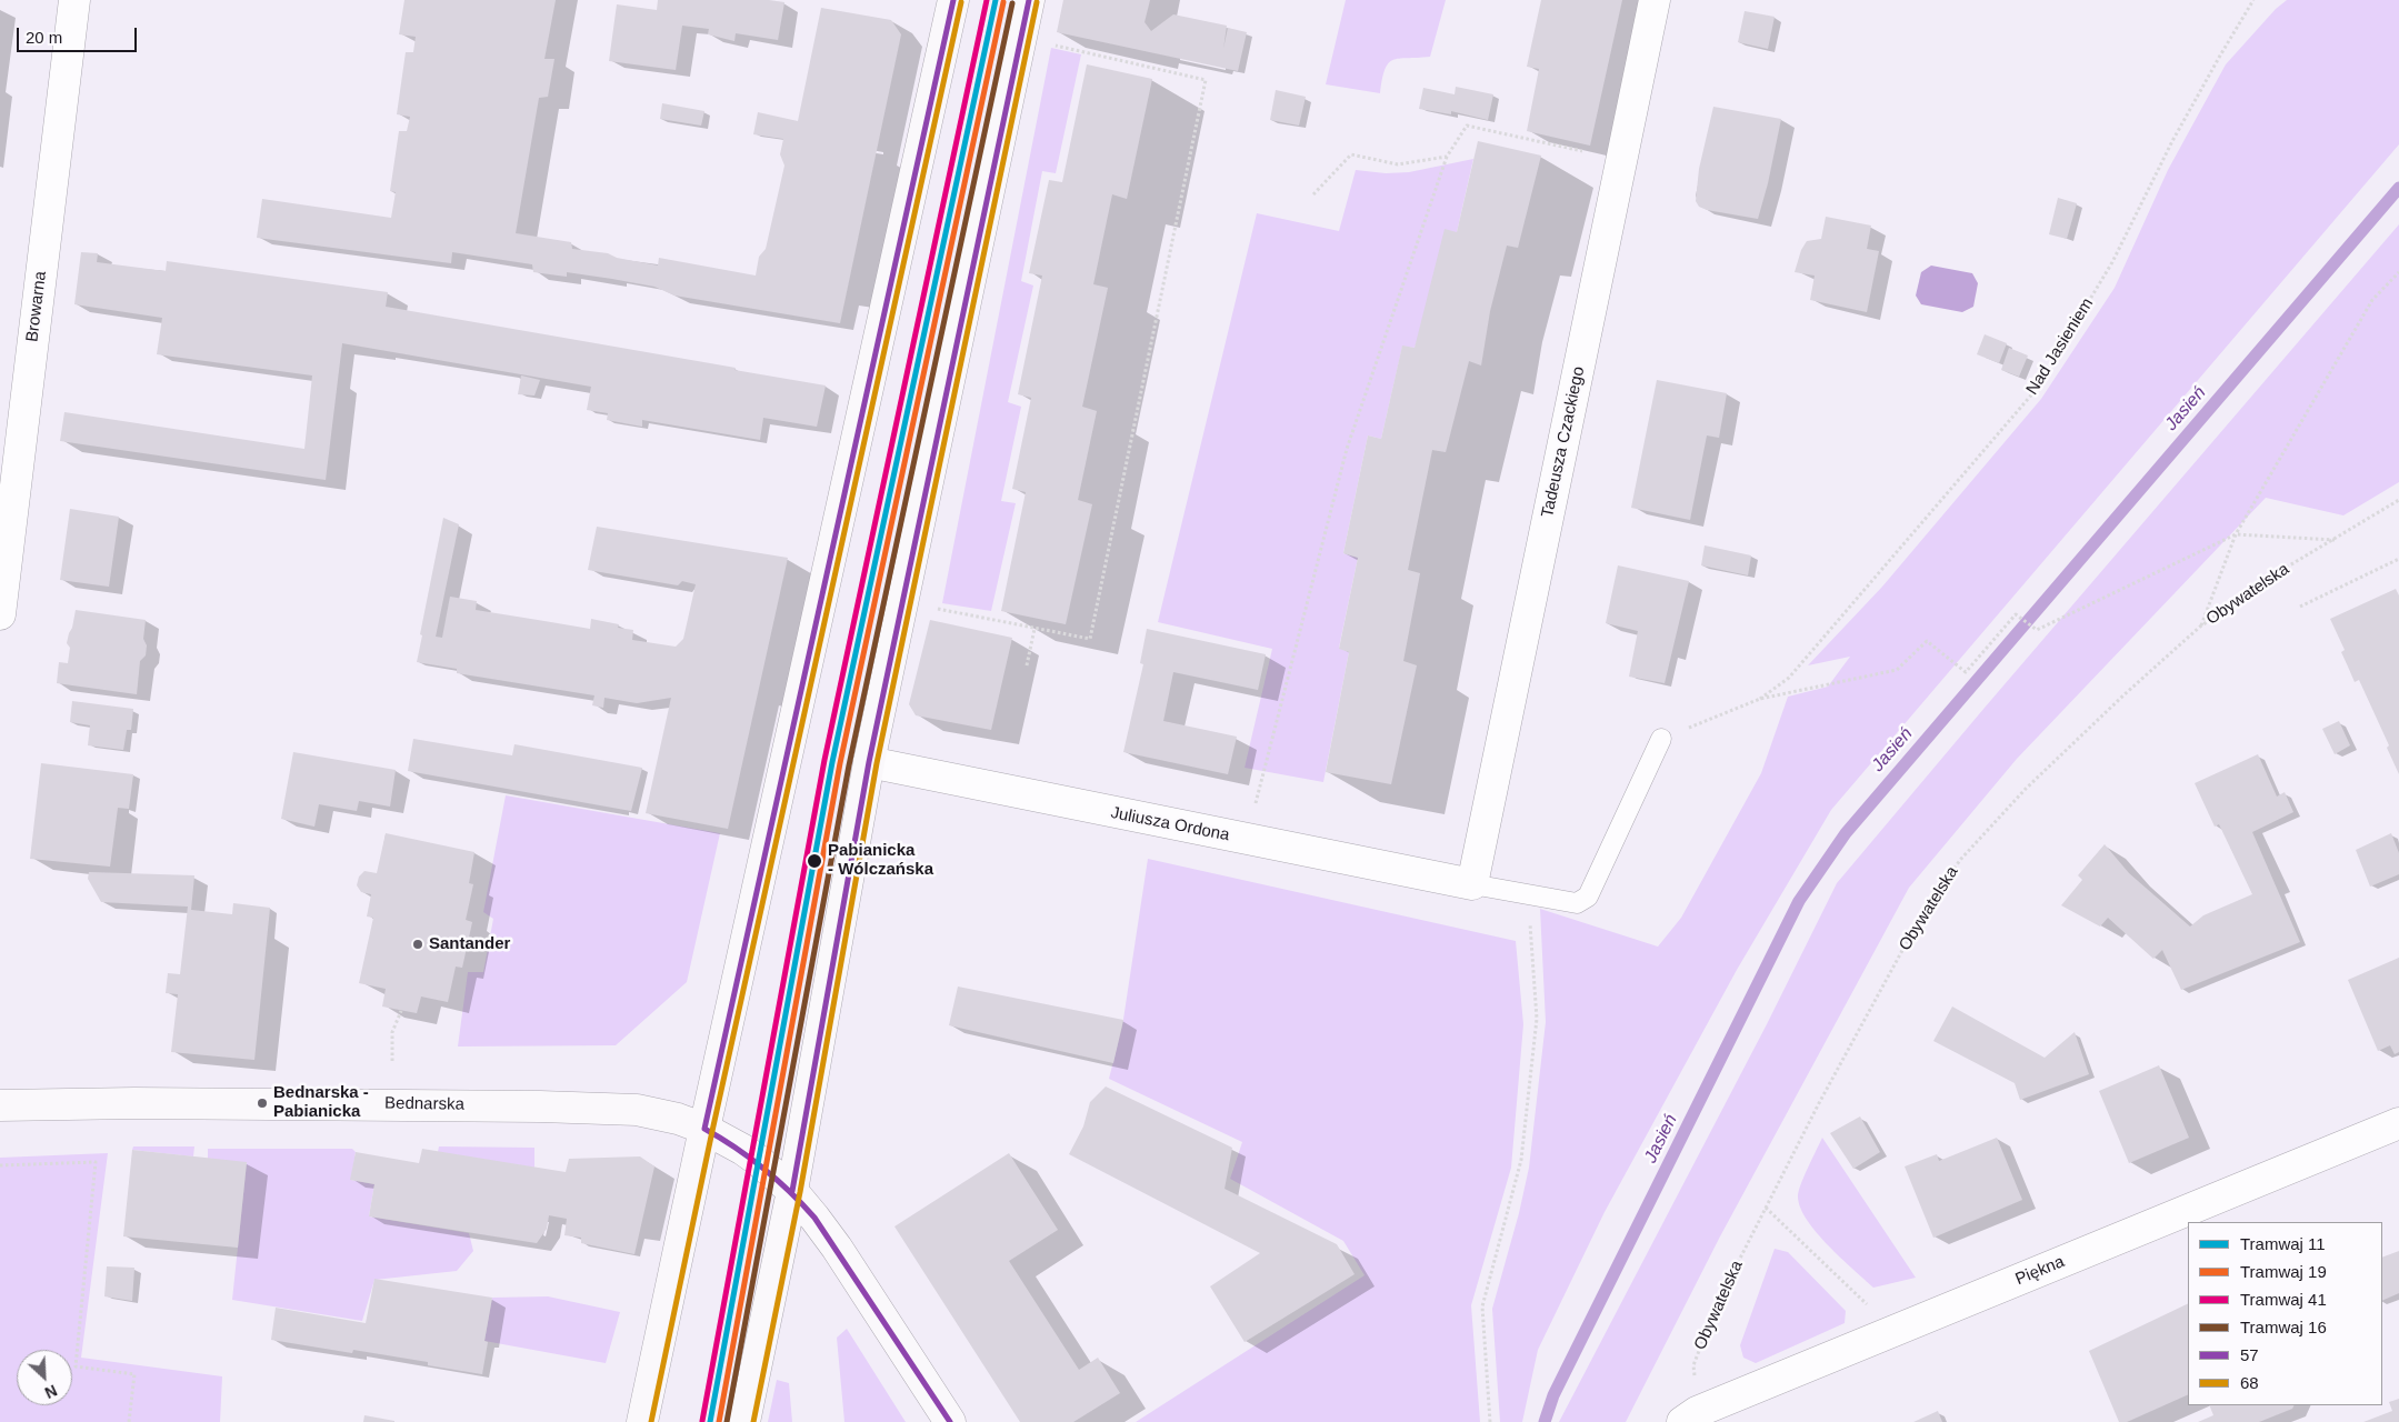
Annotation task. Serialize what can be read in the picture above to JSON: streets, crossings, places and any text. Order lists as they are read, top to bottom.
{
  "streets": {
    "street": [
      "Browarna",
      "Tadeusza Czackiego",
      "Juliusza Ordona",
      "Bednarska",
      "Piękna"
    ],
    "path": ["Nad Jasieniem", "Obywatelska"]
  },
  "crossings": [
    ["Tadeusza Czackiego", "Juliusza Ordona"],
    ["Obywatelska", "Piękna"]
  ],
  "water": ["Jasień"],
  "places": ["Pabianicka - Wólczańska", "Santander", "Bednarska - Pabianicka"],
  "lines": [
    "tram line 11",
    "tram line 41",
    "transit line 57",
    "tram line 19",
    "transit line 68",
    "tram line 16"
  ],
  "legend": [
    "Tramwaj 11",
    "Tramwaj 19",
    "Tramwaj 41",
    "Tramwaj 16",
    "57",
    "68"
  ],
  "scale_bar": "20 m",
  "north": "bottom right"
}
